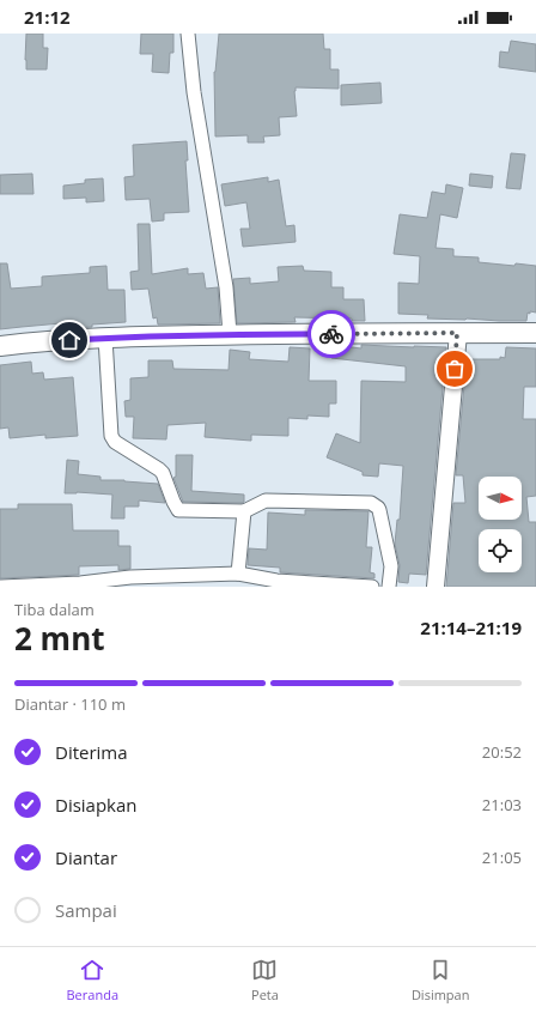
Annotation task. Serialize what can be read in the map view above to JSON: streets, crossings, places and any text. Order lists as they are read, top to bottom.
{
  "north": "right",
  "page": {
    "status": "21:12",
    "heading": ["2 mnt", "Tiba dalam", "21:14–21:19"],
    "bar": "Diantar · 110 m",
    "list": [
      ["Diterima", "20:52"],
      ["Disiapkan", "21:03"],
      ["Diantar", "21:05"],
      "Sampai"
    ],
    "tabs": ["Beranda", "Peta", "Disimpan"]
  }
}
